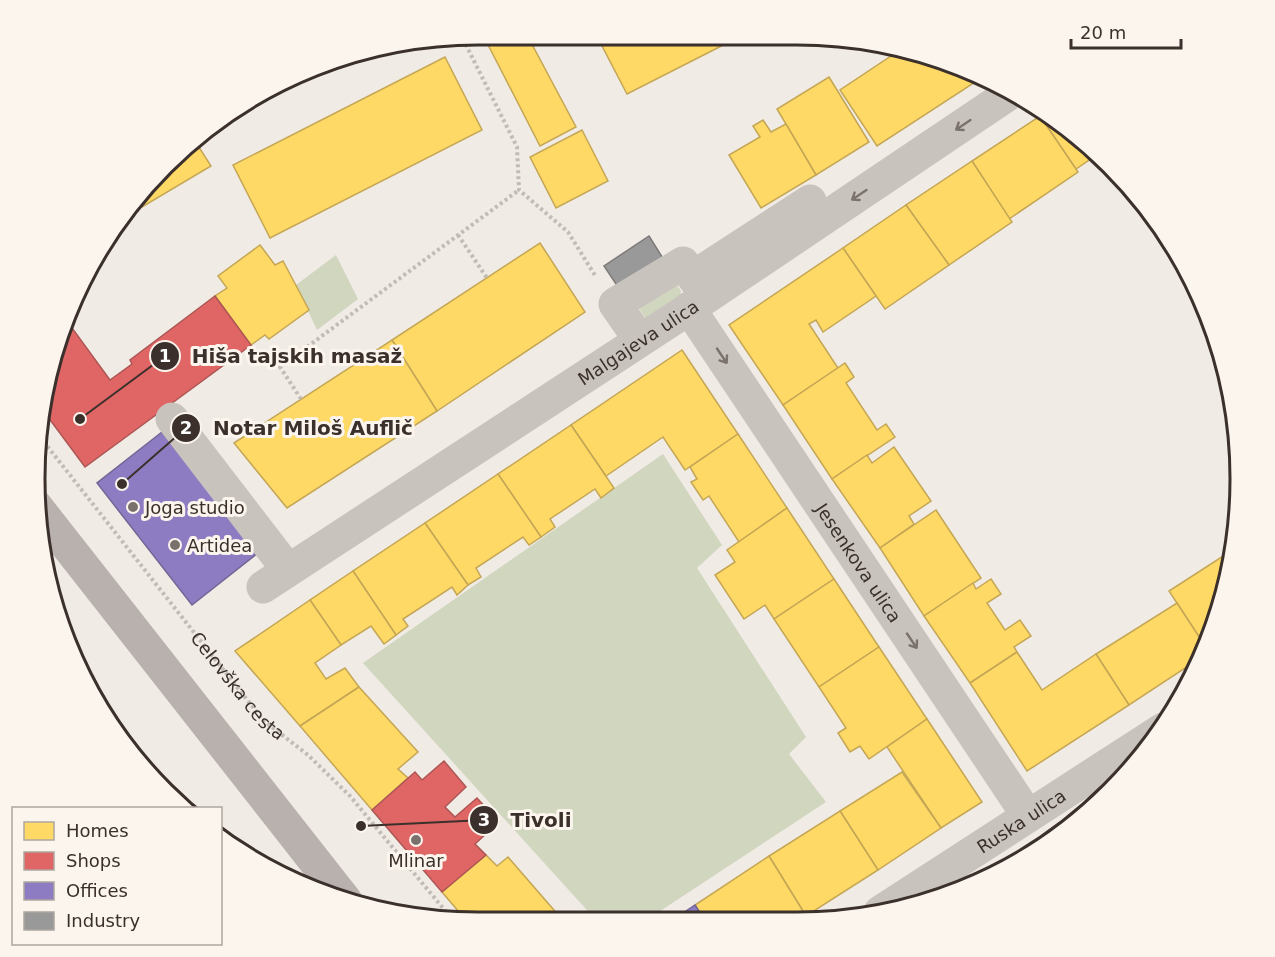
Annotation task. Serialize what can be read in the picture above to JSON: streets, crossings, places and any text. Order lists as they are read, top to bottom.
{
  "streets": {
    "street": ["Malgajeva ulica", "Jesenkova ulica", "Ruska ulica"],
    "path": ["Celovška cesta"]
  },
  "crossings": [
    ["Malgajeva ulica", "Jesenkova ulica"],
    ["Jesenkova ulica", "Ruska ulica"]
  ],
  "one_way": ["Jesenkova ulica"],
  "places": [
    "Hiša tajskih masaž",
    "Notar Miloš Auflič",
    "Joga studio",
    "Artidea",
    "Tivoli",
    "Mlinar"
  ],
  "legend": [
    "Homes",
    "Shops",
    "Offices",
    "Industry"
  ],
  "scale_bar": "20 m"
}
